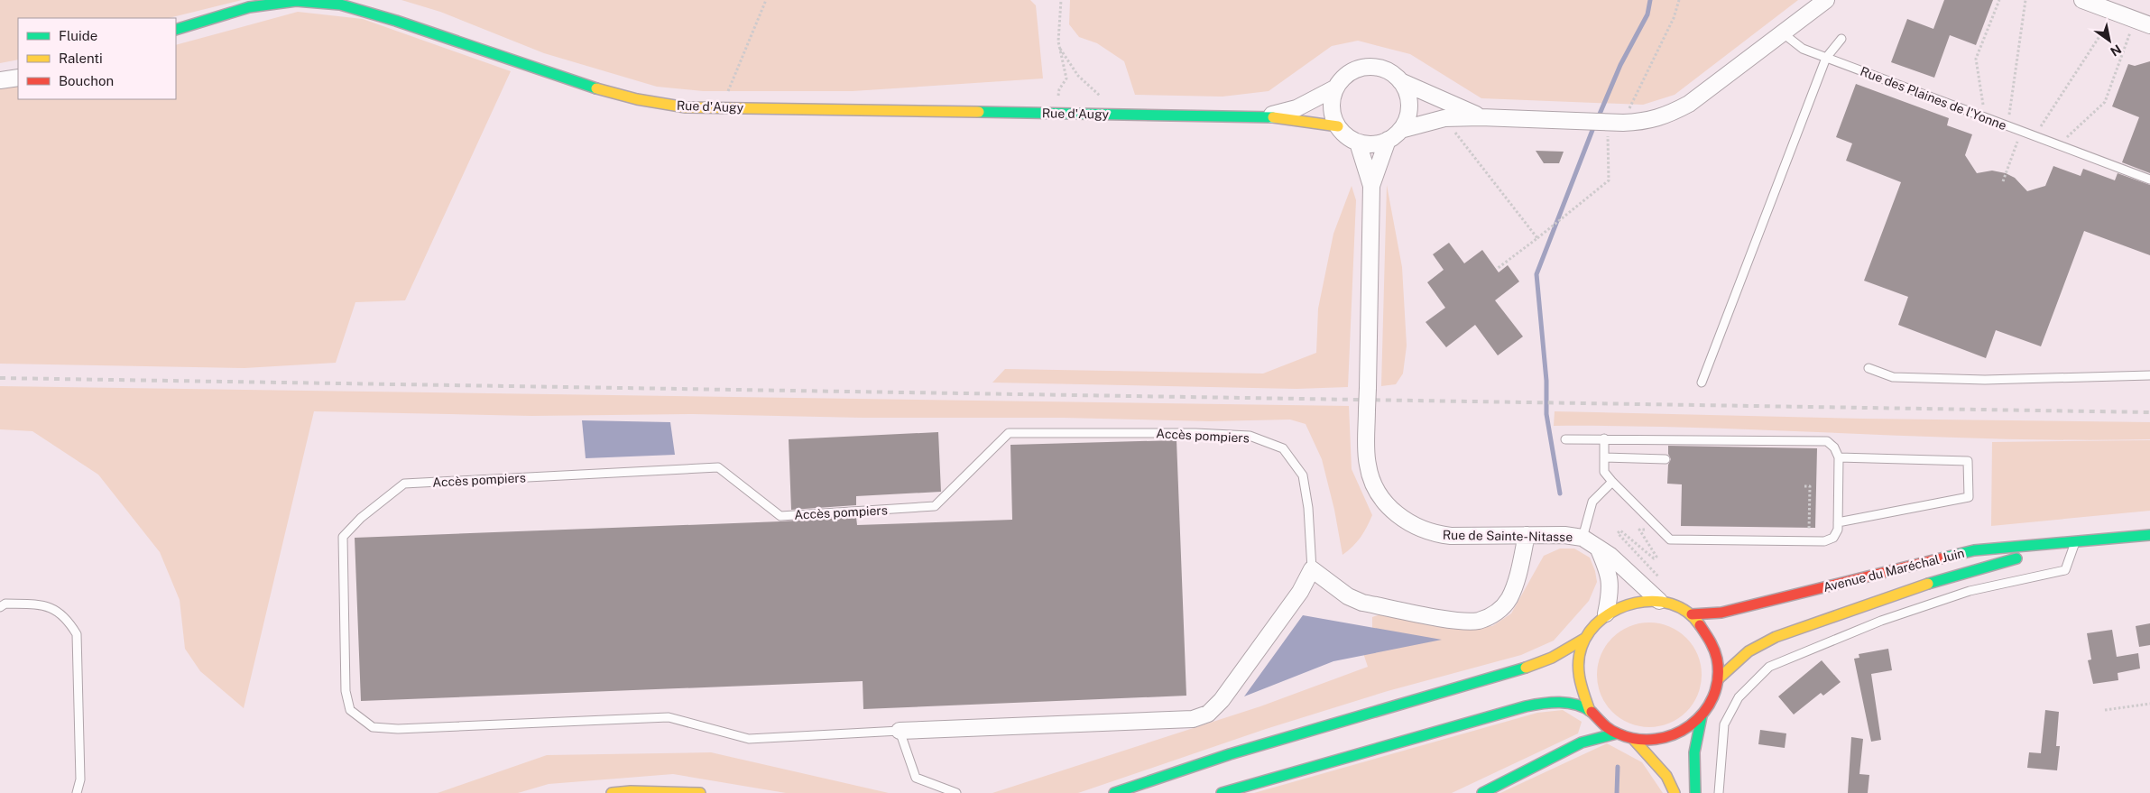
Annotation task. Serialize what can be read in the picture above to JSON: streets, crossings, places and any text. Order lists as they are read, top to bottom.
{
  "streets": {
    "main road": ["Rue d'Augy", "Avenue du Maréchal Juin"],
    "street": ["Rue de Sainte-Nitasse"],
    "lane": ["Rue des Plaines de l'Yonne", "Accès pompiers"]
  },
  "crossings": [
    ["Rue de Sainte-Nitasse", "Avenue du Maréchal Juin"]
  ],
  "legend": ["Fluide", "Ralenti", "Bouchon"],
  "north": "bottom right"
}
